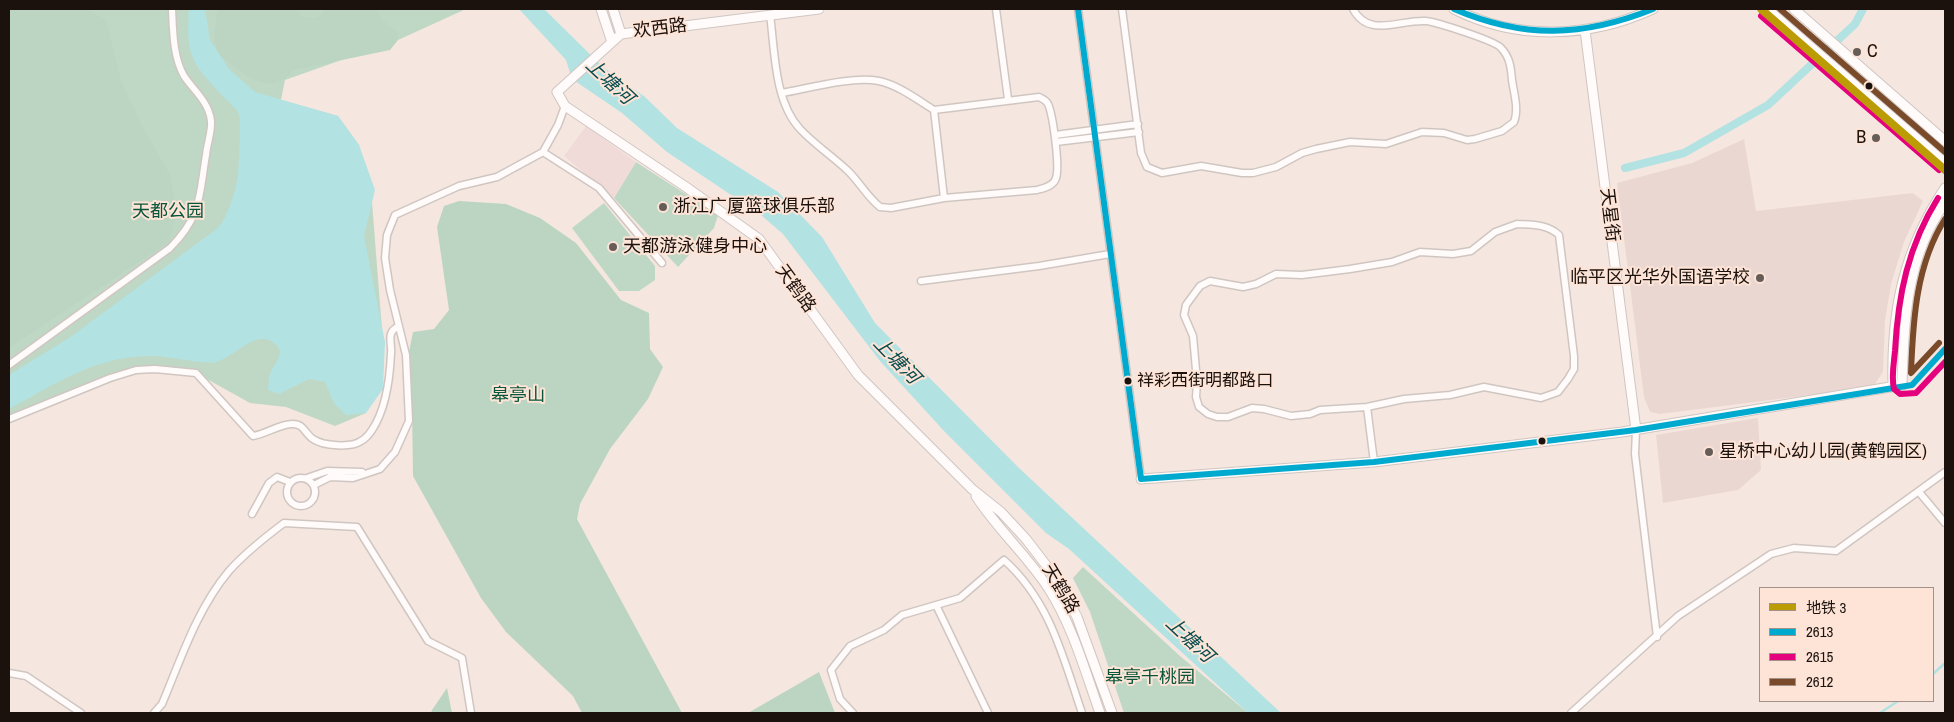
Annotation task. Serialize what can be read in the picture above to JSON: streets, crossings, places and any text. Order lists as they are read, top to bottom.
{
  "streets": {
    "main road": ["欢西路", "天星街", "天鹤路"]
  },
  "water": ["上塘河"],
  "parks": ["天都公园", "皋亭山", "皋亭千桃园"],
  "places": [
    "C",
    "B",
    "浙江广厦篮球俱乐部",
    "天都游泳健身中心",
    "临平区光华外国语学校",
    "祥彩西街明都路口",
    "星桥中心幼儿园(黄鹤园区)"
  ],
  "lines": [
    "metro line 3",
    "transit line 2613",
    "transit line 2612",
    "transit line 2615"
  ],
  "legend": [
    "地铁 3",
    "2613",
    "2615",
    "2612"
  ]
}
